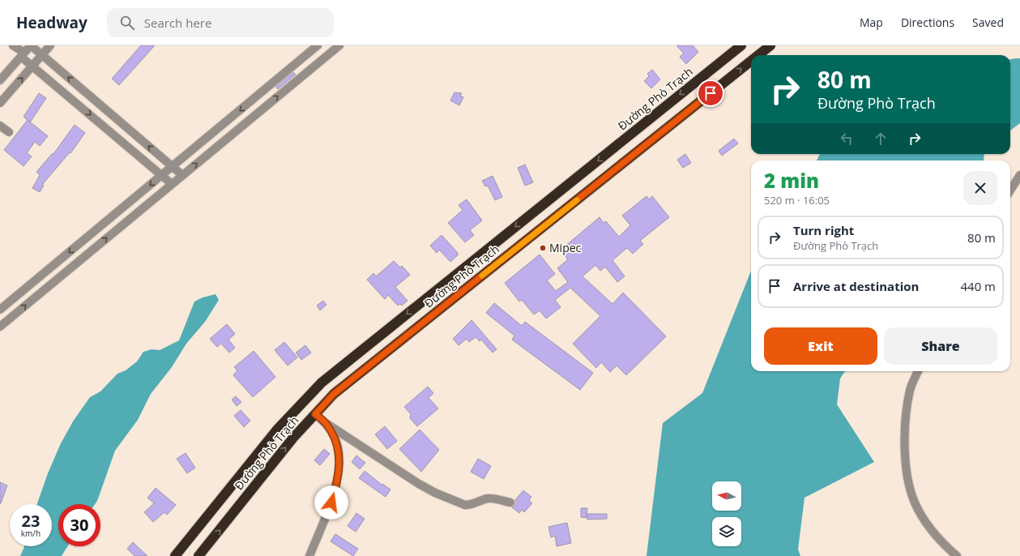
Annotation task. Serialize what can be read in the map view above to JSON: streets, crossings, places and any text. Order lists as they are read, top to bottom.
{
  "streets": {
    "highway": ["Đường Phò Trạch"]
  },
  "places": ["Mipec"],
  "north": "left",
  "page": {
    "header": "Headway",
    "search": "Search here",
    "nav": ["Map", "Directions", "Saved"],
    "turn": ["80 m", "Đường Phò Trạch"],
    "heading": ["2 min", "520 m · 16:05"],
    "list": [
      {
        "name": "Turn right",
        "note": "Đường Phò Trạch",
        "value": "80 m"
      },
      {
        "name": "Arrive at destination",
        "value": "440 m"
      }
    ],
    "buttons": ["Exit", "Share"],
    "speed": "23 km/h",
    "limit": "30"
  }
}
